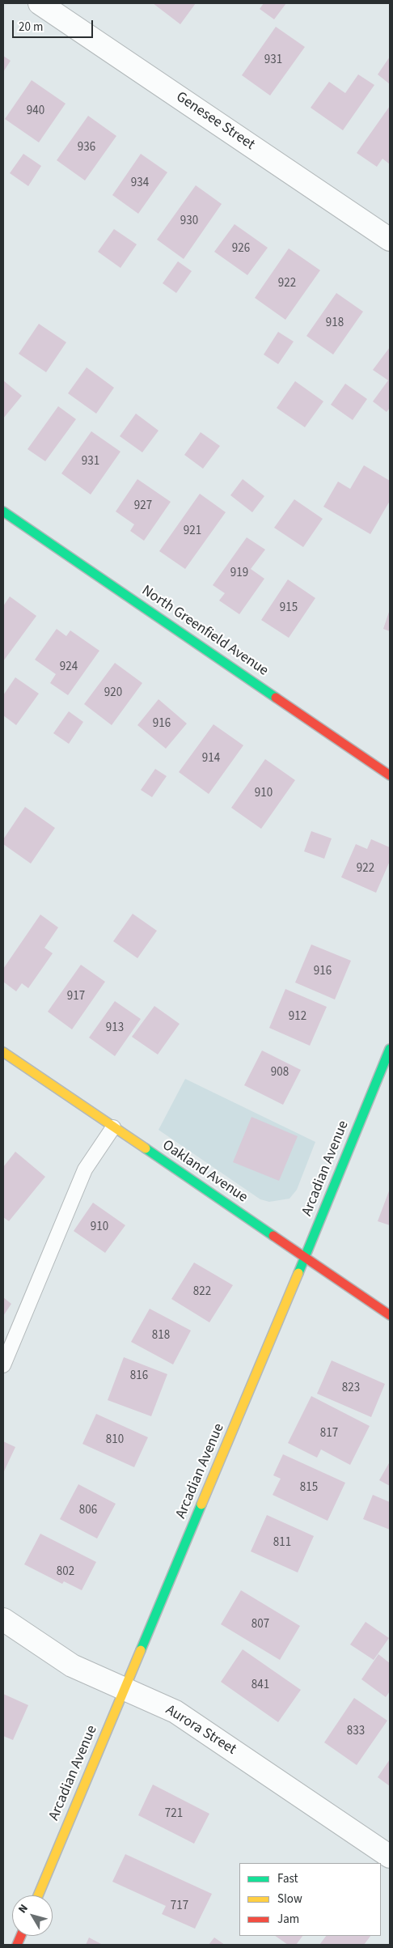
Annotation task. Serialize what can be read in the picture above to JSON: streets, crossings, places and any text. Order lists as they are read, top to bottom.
{
  "streets": {
    "main road": ["North Greenfield Avenue", "Arcadian Avenue", "Oakland Avenue"],
    "street": ["Genesee Street", "Aurora Street"]
  },
  "crossings": [
    ["Arcadian Avenue", "Oakland Avenue"],
    ["Arcadian Avenue", "Aurora Street"]
  ],
  "house_numbers": [
    "931",
    "940",
    "936",
    "934",
    "930",
    "926",
    "922",
    "918",
    "931",
    "927",
    "921",
    "919",
    "915",
    "924",
    "920",
    "916",
    "914",
    "910",
    "922",
    "916",
    "917",
    "912",
    "913",
    "908",
    "910",
    "822",
    "818",
    "816",
    "823",
    "817",
    "810",
    "815",
    "806",
    "811",
    "802",
    "807",
    "841",
    "833",
    "721",
    "717"
  ],
  "legend": ["Fast", "Slow", "Jam"],
  "scale_bar": "20 m",
  "north": "top left"
}
